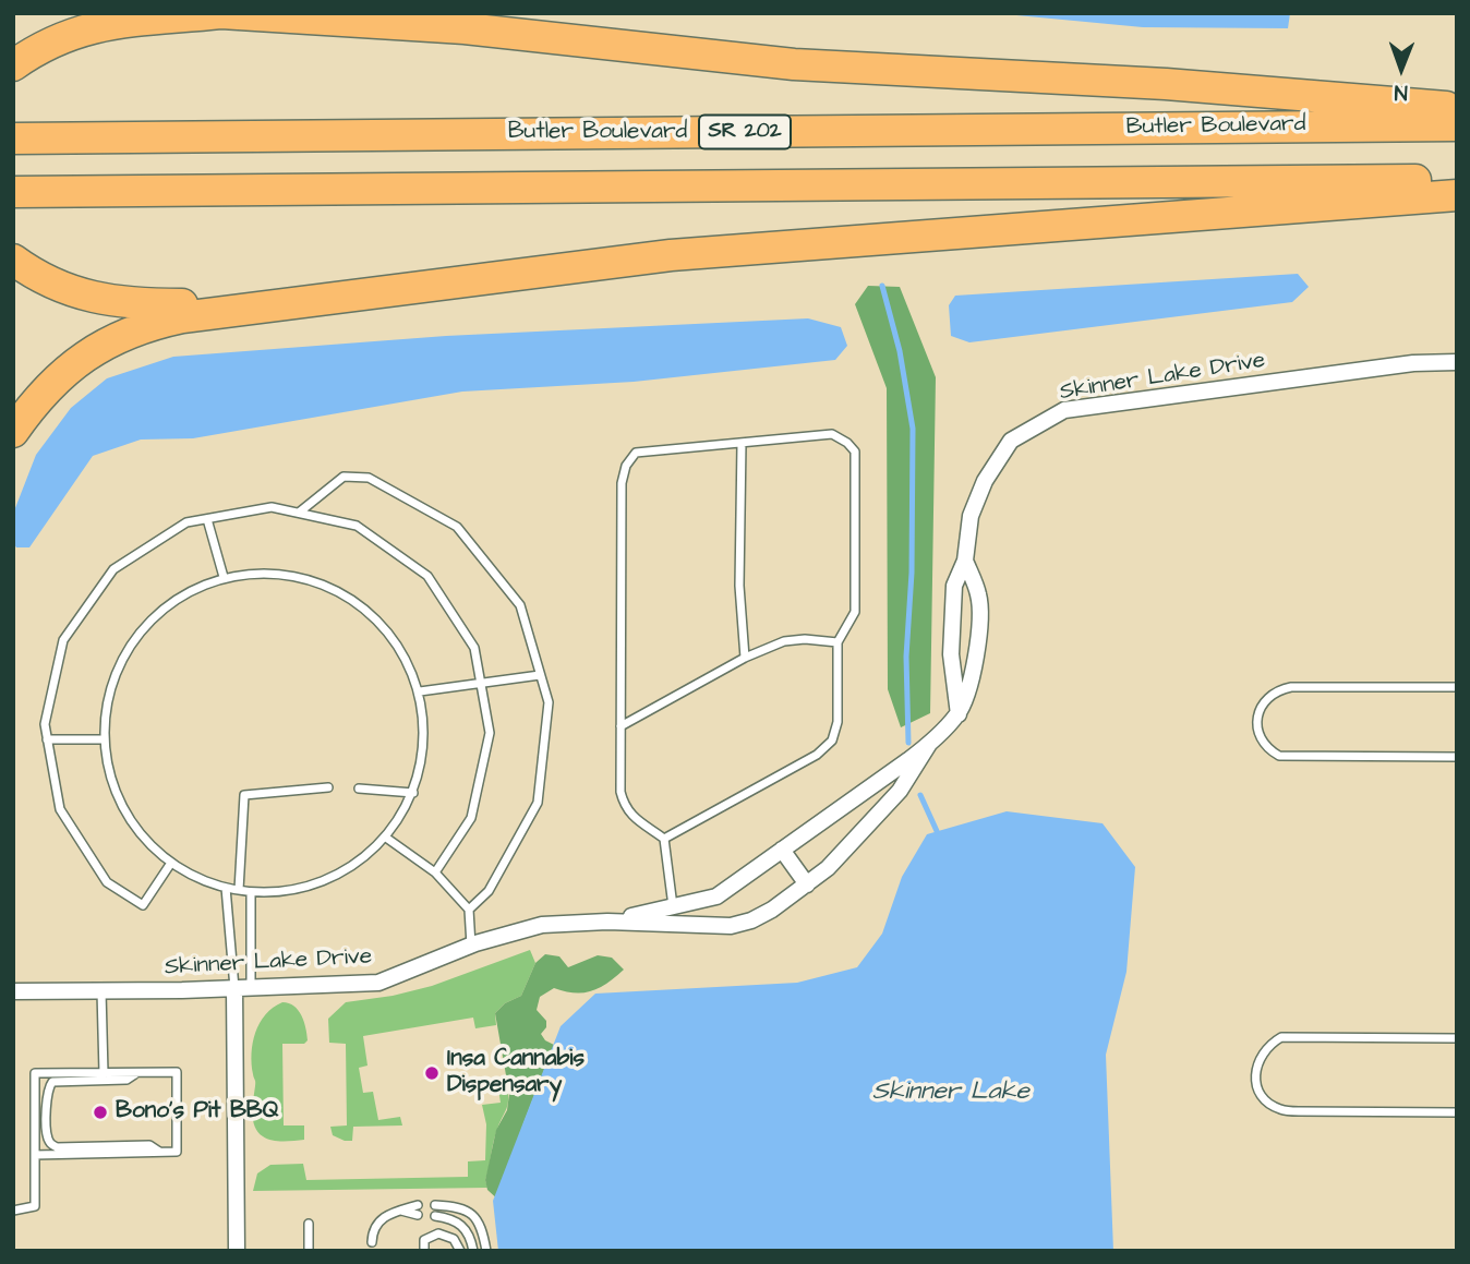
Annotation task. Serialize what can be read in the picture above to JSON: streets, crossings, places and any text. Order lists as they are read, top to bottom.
{
  "streets": {
    "highway": ["Butler Boulevard", "SR 202"],
    "street": ["Skinner Lake Drive"]
  },
  "water": ["Skinner Lake"],
  "places": ["Insa Cannabis Dispensary", "Bono's Pit BBQ"],
  "north": "bottom"
}
